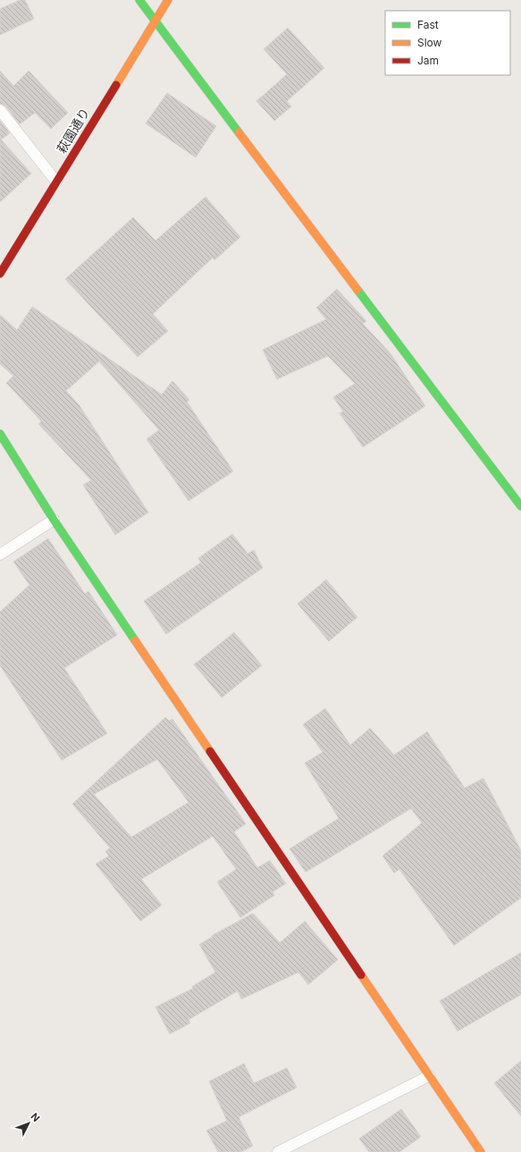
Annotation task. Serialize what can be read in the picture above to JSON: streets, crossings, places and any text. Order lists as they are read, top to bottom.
{
  "streets": {
    "street": ["萩園通り"]
  },
  "legend": ["Fast", "Slow", "Jam"],
  "north": "top right"
}
